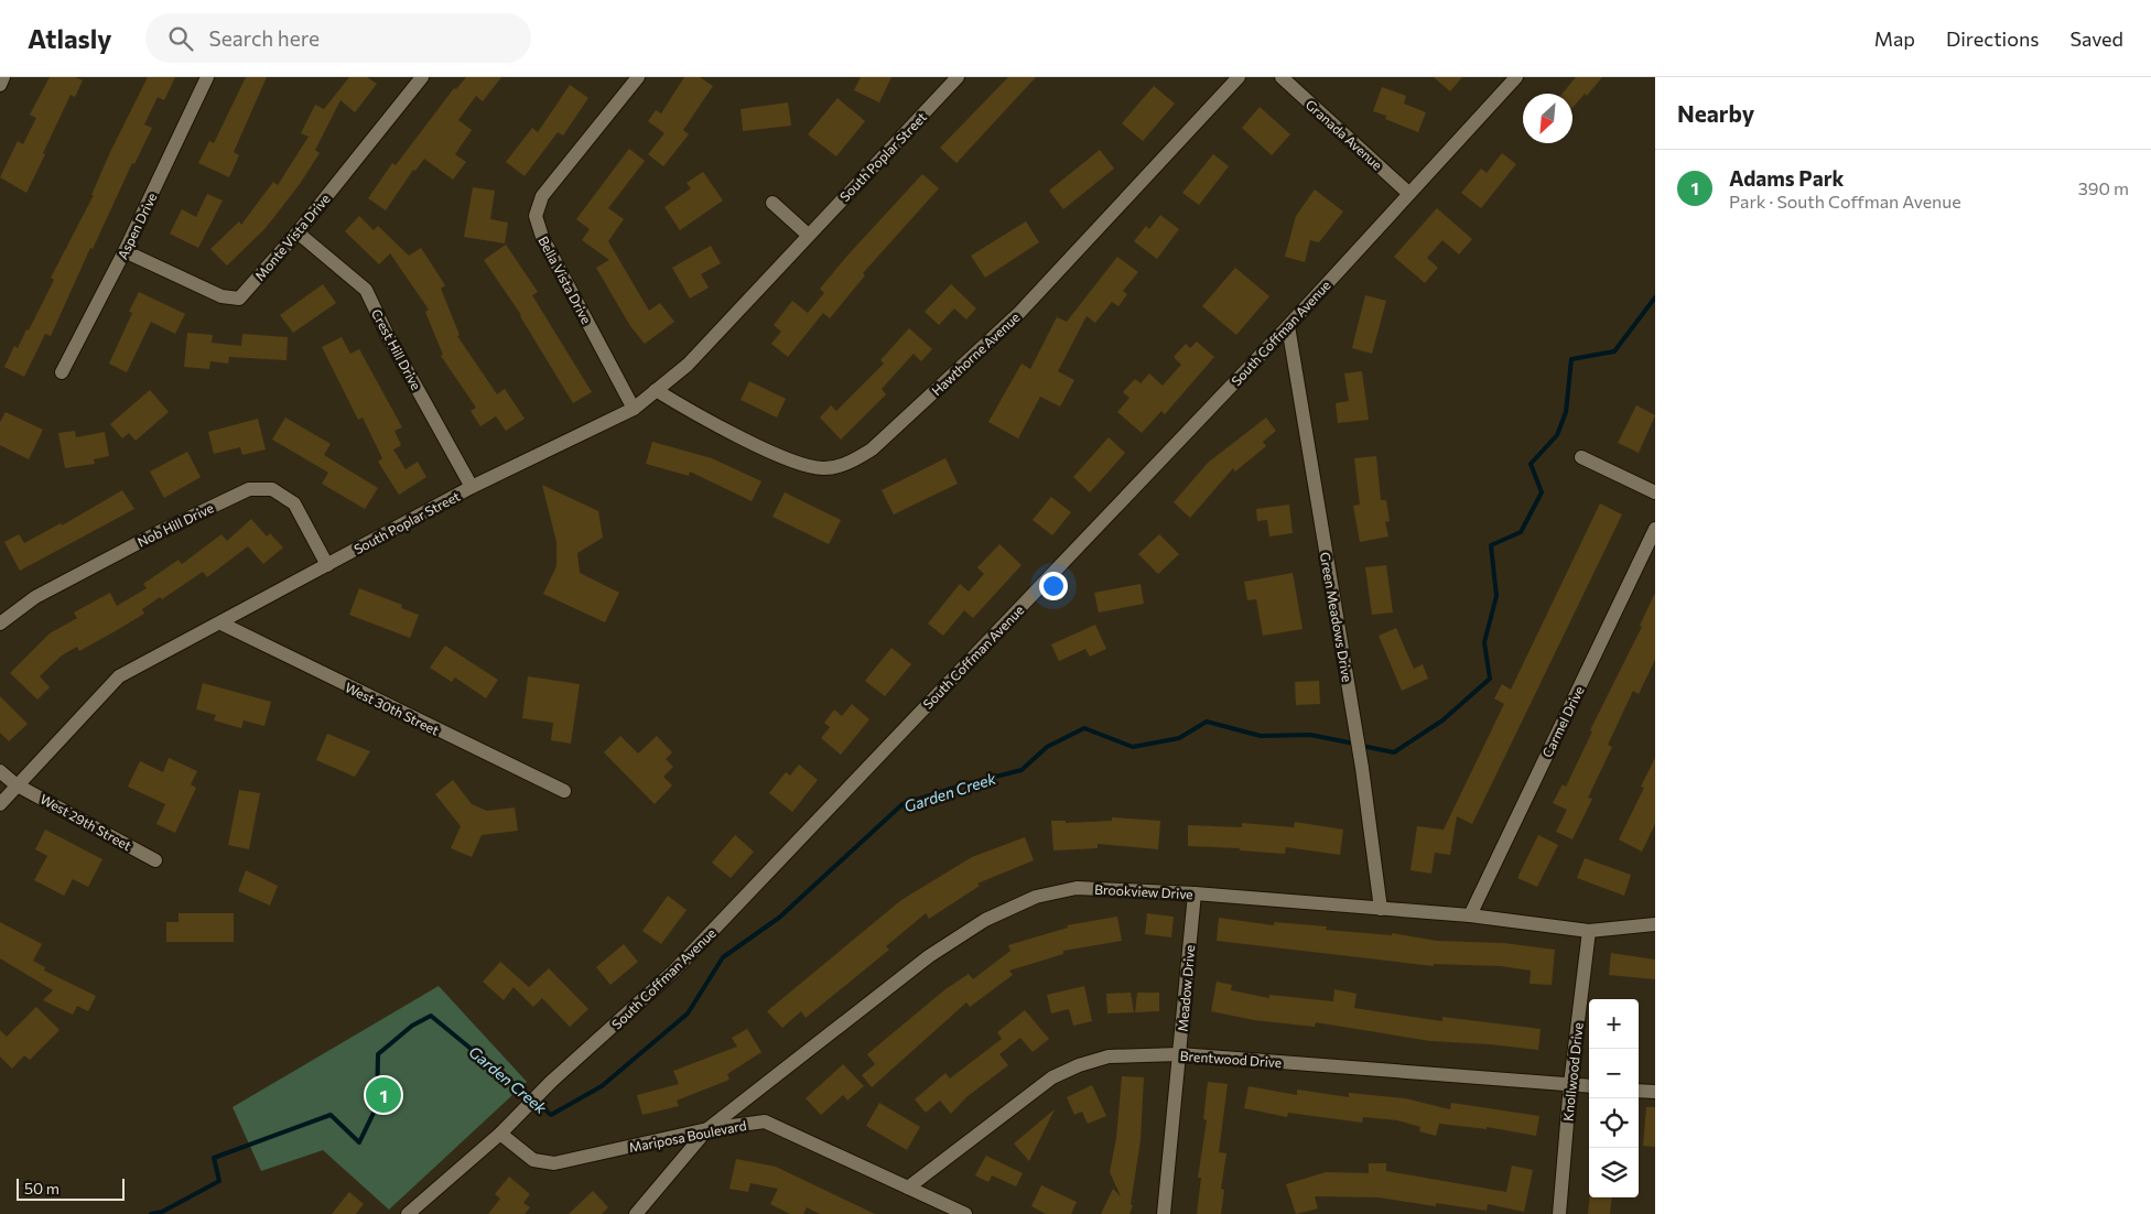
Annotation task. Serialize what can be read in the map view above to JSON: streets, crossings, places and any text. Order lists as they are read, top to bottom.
{
  "streets": {
    "street": [
      "Granada Avenue",
      "South Poplar Street",
      "Aspen Drive",
      "Monte Vista Drive",
      "Bella Vista Drive",
      "South Coffman Avenue",
      "Crest Hill Drive",
      "Hawthorne Avenue",
      "Nob Hill Drive",
      "Green Meadows Drive",
      "West 30th Street",
      "Carmel Drive",
      "West 29th Street",
      "Brookview Drive",
      "Meadow Drive",
      "Brentwood Drive",
      "Knollwood Drive",
      "Mariposa Boulevard"
    ]
  },
  "crossings": [
    ["Granada Avenue", "South Coffman Avenue"],
    ["South Poplar Street", "Bella Vista Drive"],
    ["South Poplar Street", "Crest Hill Drive"],
    ["South Poplar Street", "Hawthorne Avenue"],
    ["South Poplar Street", "Nob Hill Drive"],
    ["South Poplar Street", "West 30th Street"],
    ["South Poplar Street", "West 29th Street"],
    ["Aspen Drive", "Monte Vista Drive"],
    ["Monte Vista Drive", "Crest Hill Drive"],
    ["South Coffman Avenue", "Green Meadows Drive"],
    ["South Coffman Avenue", "Mariposa Boulevard"],
    ["Green Meadows Drive", "Brookview Drive"],
    ["Carmel Drive", "Brookview Drive"],
    ["Brookview Drive", "Meadow Drive"],
    ["Brookview Drive", "Knollwood Drive"],
    ["Brookview Drive", "Mariposa Boulevard"],
    ["Meadow Drive", "Brentwood Drive"],
    ["Brentwood Drive", "Knollwood Drive"],
    ["Brentwood Drive", "Mariposa Boulevard"]
  ],
  "water": ["Garden Creek"],
  "scale_bar": "50 m",
  "north": "bottom left",
  "page": {
    "header": "Atlasly",
    "search": "Search here",
    "nav": ["Map", "Directions", "Saved"],
    "heading": "Nearby",
    "list": [
      {
        "mark": "1",
        "name": "Adams Park",
        "note": "Park · South Coffman Avenue",
        "value": "390 m"
      }
    ],
    "map_buttons": ["+", "−"],
    "pins": "1",
    "scale": "50 m"
  }
}
